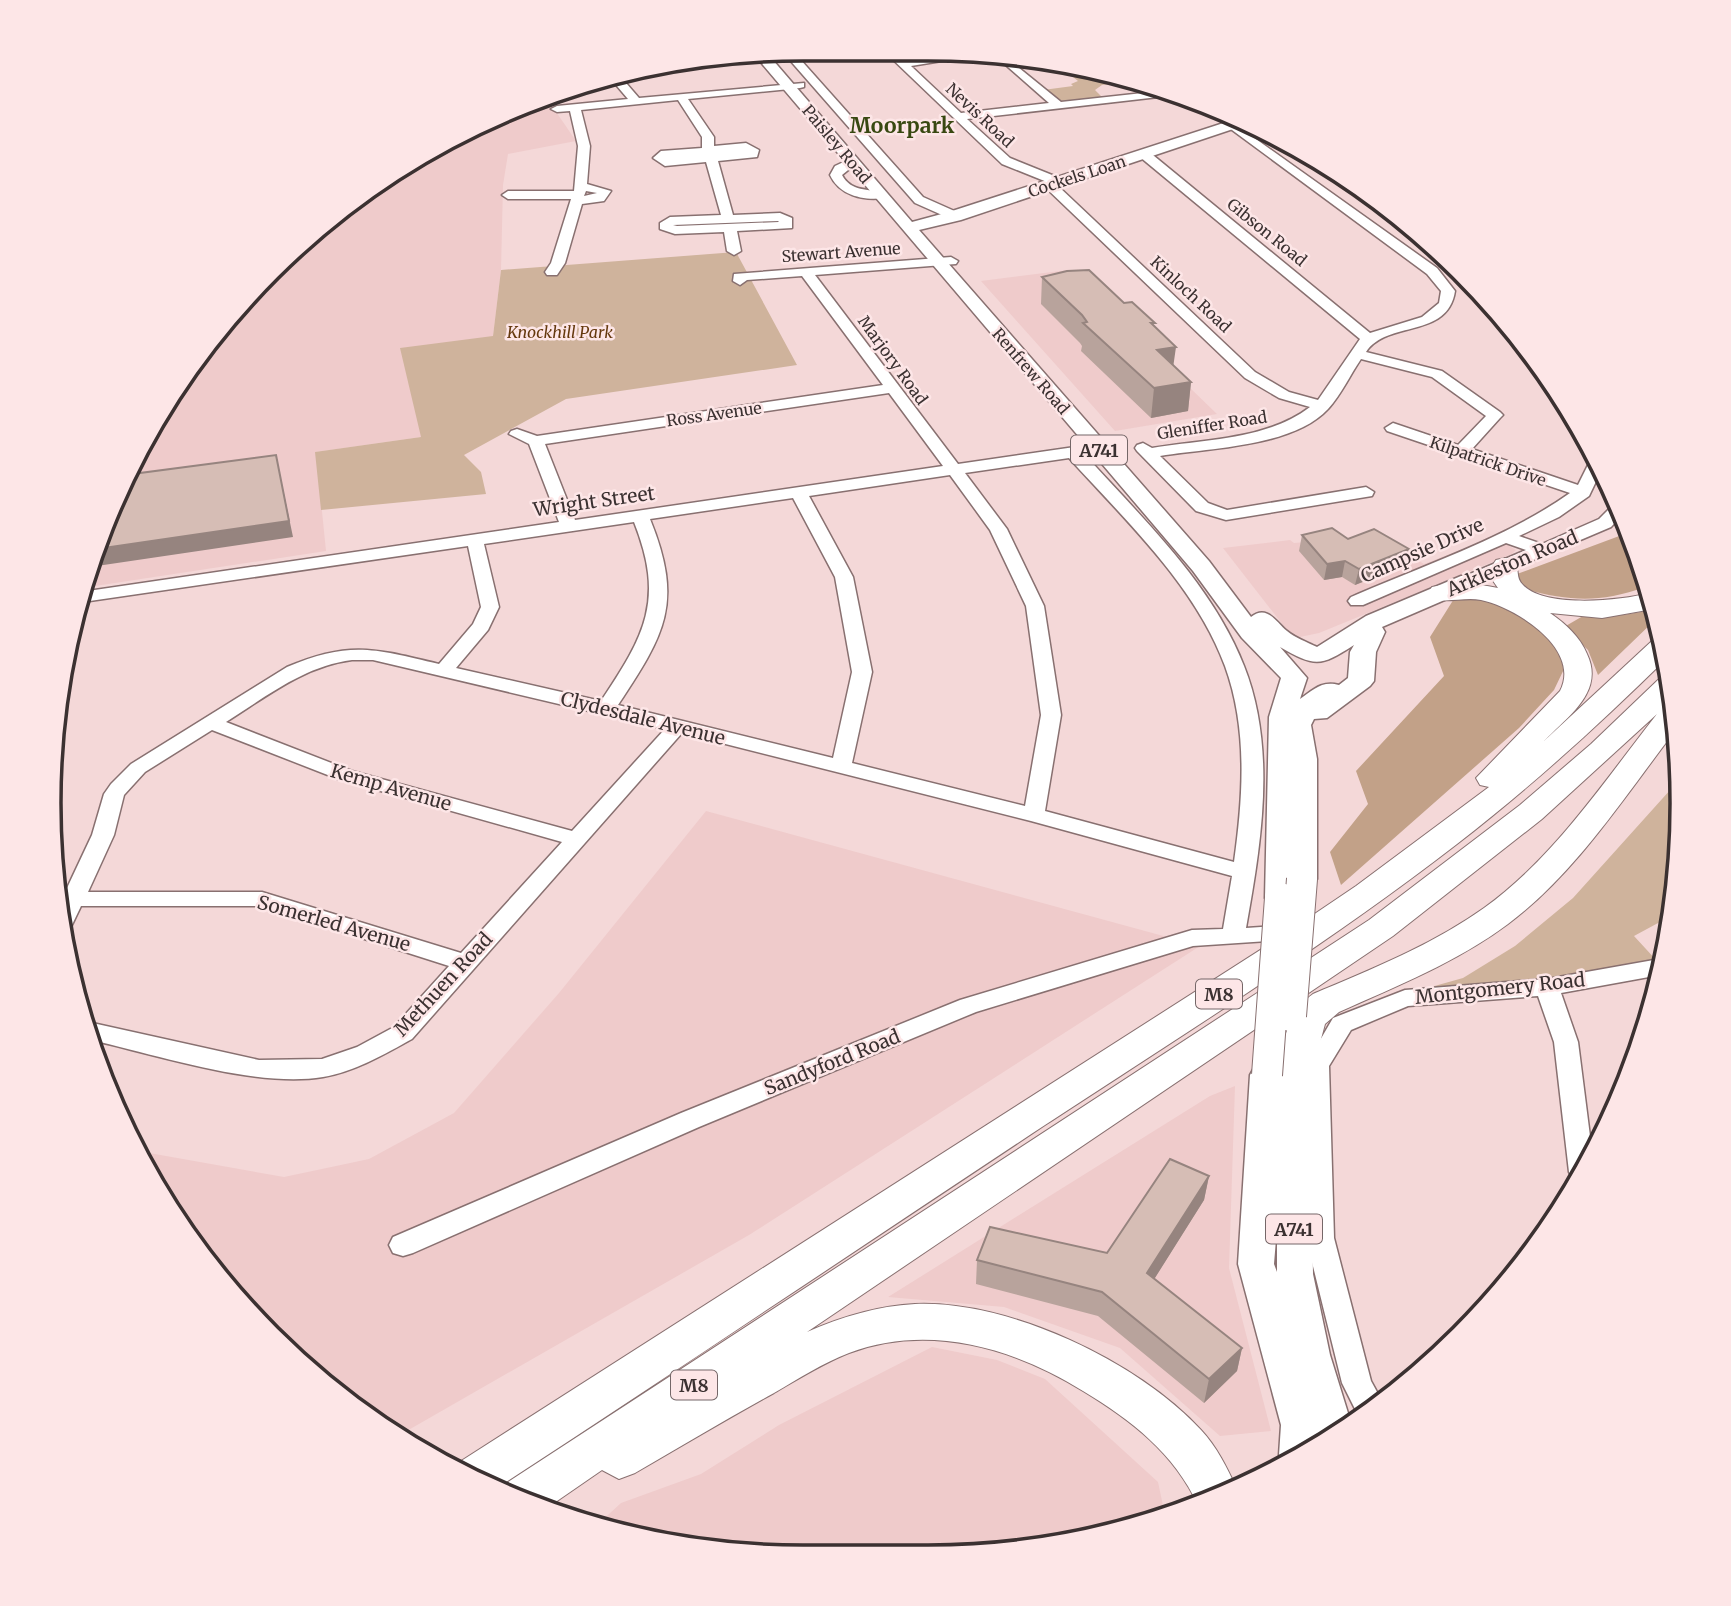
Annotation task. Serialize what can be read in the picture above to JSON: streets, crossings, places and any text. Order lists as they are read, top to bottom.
{
  "streets": {
    "highway": ["M8"],
    "main road": [
      "Paisley Road",
      "Cockels Loan",
      "Renfrew Road",
      "A741",
      "Arkleston Road"
    ],
    "street": [
      "Nevis Road",
      "Gibson Road",
      "Stewart Avenue",
      "Kinloch Road",
      "Marjory Road",
      "Ross Avenue",
      "Gleniffer Road",
      "Kilpatrick Drive",
      "Wright Street",
      "Campsie Drive",
      "Clydesdale Avenue",
      "Kemp Avenue",
      "Somerled Avenue",
      "Methuen Road",
      "Montgomery Road",
      "Sandyford Road"
    ]
  },
  "crossings": [
    ["Nevis Road", "Cockels Loan"],
    ["Nevis Road", "Kinloch Road"],
    ["Paisley Road", "Cockels Loan"],
    ["Paisley Road", "Renfrew Road"],
    ["Cockels Loan", "Gibson Road"],
    ["Cockels Loan", "Kinloch Road"],
    ["Cockels Loan", "Renfrew Road"],
    ["Gibson Road", "Gleniffer Road"],
    ["Stewart Avenue", "Marjory Road"],
    ["Stewart Avenue", "Renfrew Road"],
    ["Kinloch Road", "Gleniffer Road"],
    ["Marjory Road", "Ross Avenue"],
    ["Marjory Road", "Wright Street"],
    ["Marjory Road", "Clydesdale Avenue"],
    ["Renfrew Road", "A741"],
    ["Renfrew Road", "Wright Street"],
    ["Renfrew Road", "Arkleston Road"],
    ["A741", "Arkleston Road"],
    ["A741", "Sandyford Road"],
    ["Kilpatrick Drive", "Campsie Drive"],
    ["Campsie Drive", "Arkleston Road"],
    ["Clydesdale Avenue", "Kemp Avenue"],
    ["Clydesdale Avenue", "Somerled Avenue"],
    ["Clydesdale Avenue", "Methuen Road"],
    ["Kemp Avenue", "Methuen Road"],
    ["Somerled Avenue", "Methuen Road"]
  ],
  "districts": ["Moorpark"],
  "parks": ["Knockhill Park"]
}
